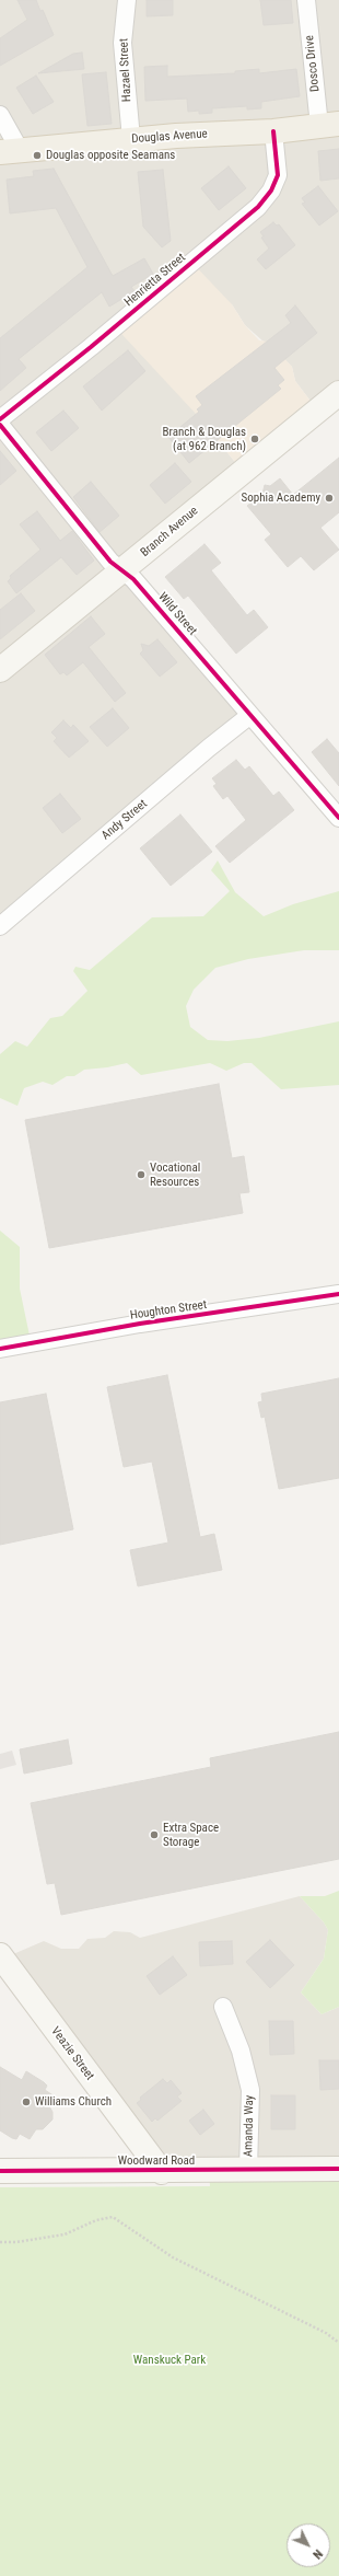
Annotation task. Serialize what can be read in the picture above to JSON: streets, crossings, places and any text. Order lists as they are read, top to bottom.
{
  "streets": {
    "main road": ["Douglas Avenue"],
    "street": [
      "Dosco Drive",
      "Hazael Street",
      "Henrietta Street",
      "Branch Avenue",
      "Wild Street",
      "Andy Street",
      "Houghton Street",
      "Veazie Street",
      "Amanda Way",
      "Woodward Road"
    ]
  },
  "crossings": [
    ["Dosco Drive", "Douglas Avenue"],
    ["Hazael Street", "Douglas Avenue"],
    ["Douglas Avenue", "Henrietta Street"],
    ["Branch Avenue", "Wild Street"],
    ["Wild Street", "Andy Street"],
    ["Veazie Street", "Woodward Road"],
    ["Amanda Way", "Woodward Road"]
  ],
  "parks": ["Wanskuck Park"],
  "places": [
    "Douglas opposite Seamans",
    "Branch & Douglas (at 962 Branch)",
    "Sophia Academy",
    "Vocational Resources",
    "Extra Space Storage",
    "Williams Church"
  ],
  "north": "bottom right"
}
